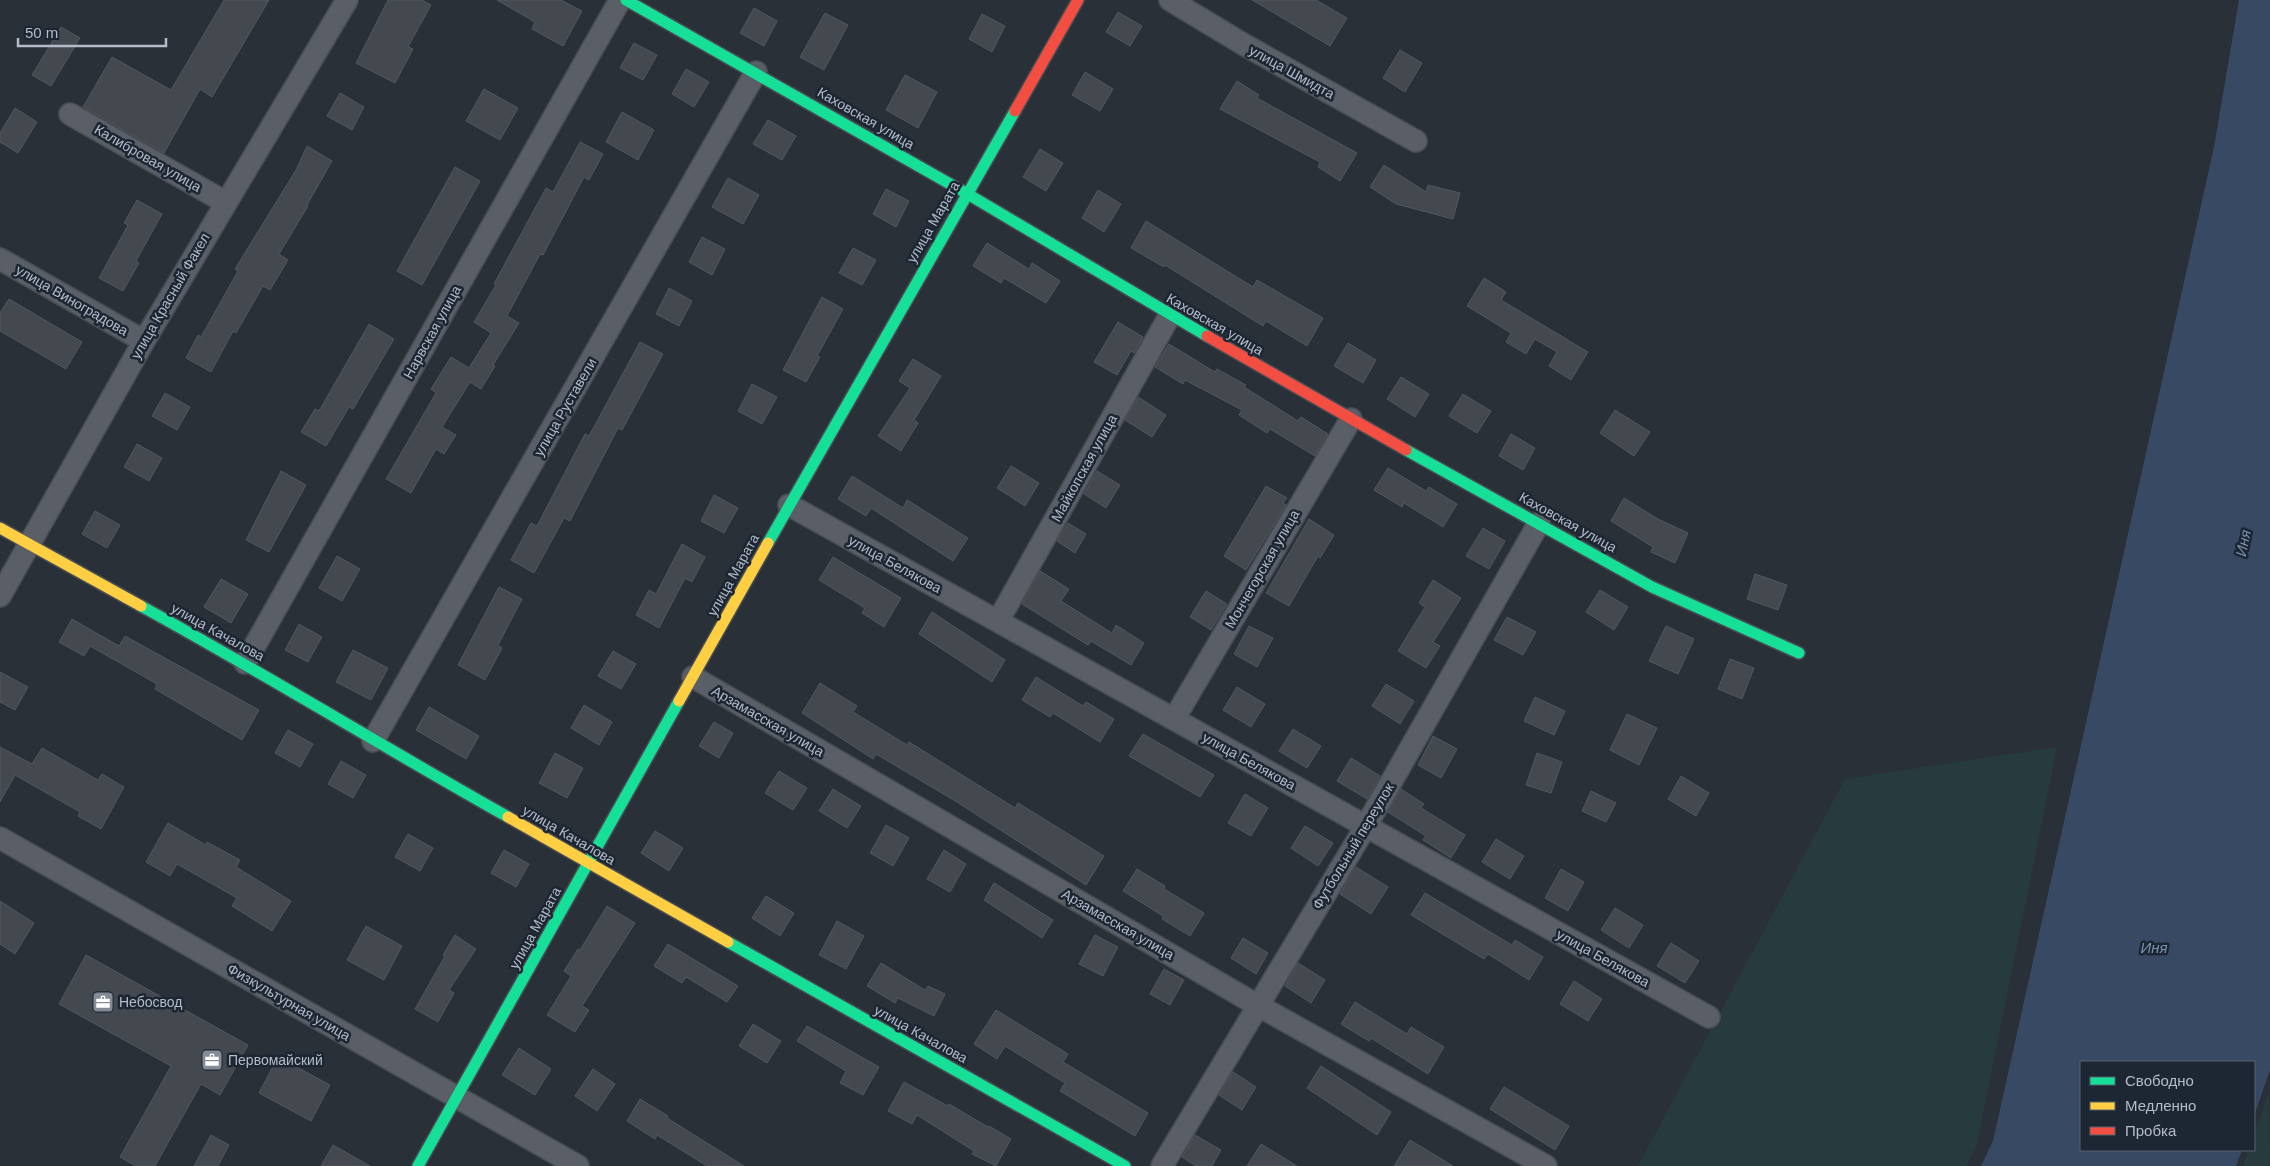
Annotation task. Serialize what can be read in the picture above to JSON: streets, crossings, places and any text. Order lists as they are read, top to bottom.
{
  "streets": {
    "street": [
      "улица Шмидта",
      "Каховская улица",
      "Калибровая улица",
      "улица Марата",
      "улица Красный Факел",
      "улица Виноградова",
      "Нарвская улица",
      "улица Руставели",
      "Майкопская улица",
      "улица Белякова",
      "Мончегорская улица",
      "улица Качалова",
      "Арзамасская улица",
      "Футбольный переулок",
      "Физкультурная улица"
    ]
  },
  "crossings": [
    ["Каховская улица", "улица Марата"],
    ["Каховская улица", "улица Руставели"],
    ["Каховская улица", "Майкопская улица"],
    ["Каховская улица", "Мончегорская улица"],
    ["Каховская улица", "Футбольный переулок"],
    ["Калибровая улица", "улица Красный Факел"],
    ["улица Марата", "улица Белякова"],
    ["улица Марата", "улица Качалова"],
    ["улица Марата", "Арзамасская улица"],
    ["улица Марата", "Физкультурная улица"],
    ["улица Красный Факел", "улица Виноградова"],
    ["улица Красный Факел", "улица Качалова"],
    ["Нарвская улица", "улица Качалова"],
    ["улица Руставели", "улица Качалова"],
    ["Майкопская улица", "улица Белякова"],
    ["улица Белякова", "Мончегорская улица"],
    ["улица Белякова", "Футбольный переулок"],
    ["Арзамасская улица", "Футбольный переулок"]
  ],
  "water": ["Иня"],
  "places": {
    "office": ["Небосвод", "Первомайский"]
  },
  "legend": ["Свободно", "Медленно", "Пробка"],
  "scale_bar": "50 m"
}
